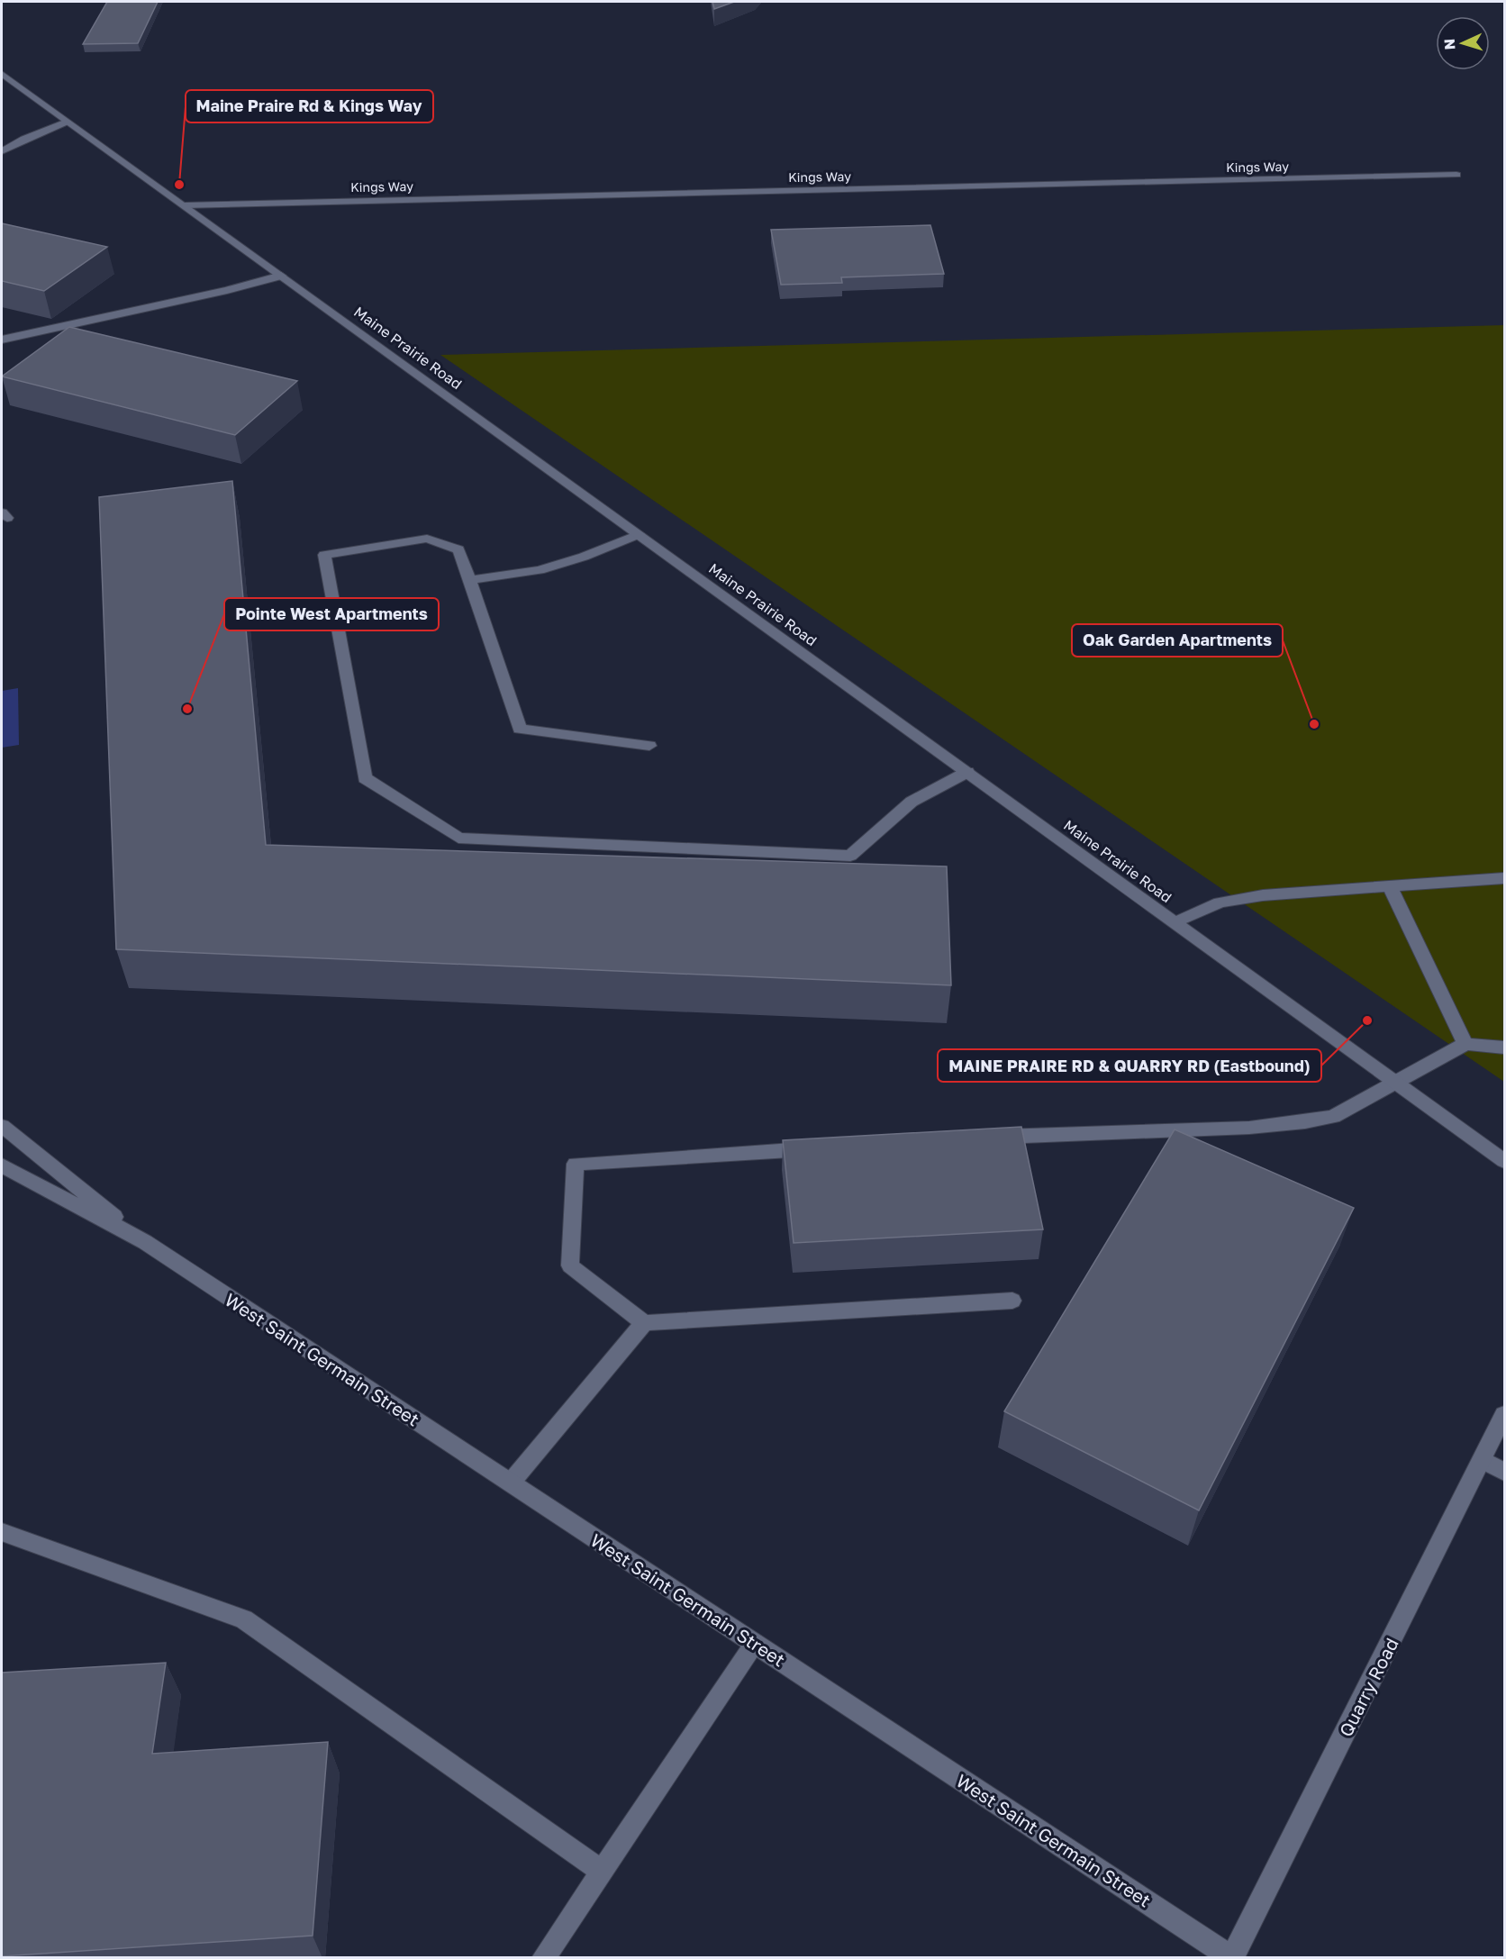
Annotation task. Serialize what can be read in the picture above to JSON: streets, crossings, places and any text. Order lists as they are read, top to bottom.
{
  "streets": {
    "street": [
      "Kings Way",
      "Maine Prairie Road",
      "West Saint Germain Street",
      "Quarry Road"
    ]
  },
  "crossings": [
    ["Kings Way", "Maine Prairie Road"],
    ["West Saint Germain Street", "Quarry Road"]
  ],
  "places": [
    "Maine Praire Rd & Kings Way",
    "Pointe West Apartments",
    "Oak Garden Apartments",
    "MAINE PRAIRE RD & QUARRY RD (Eastbound)"
  ],
  "north": "left"
}
